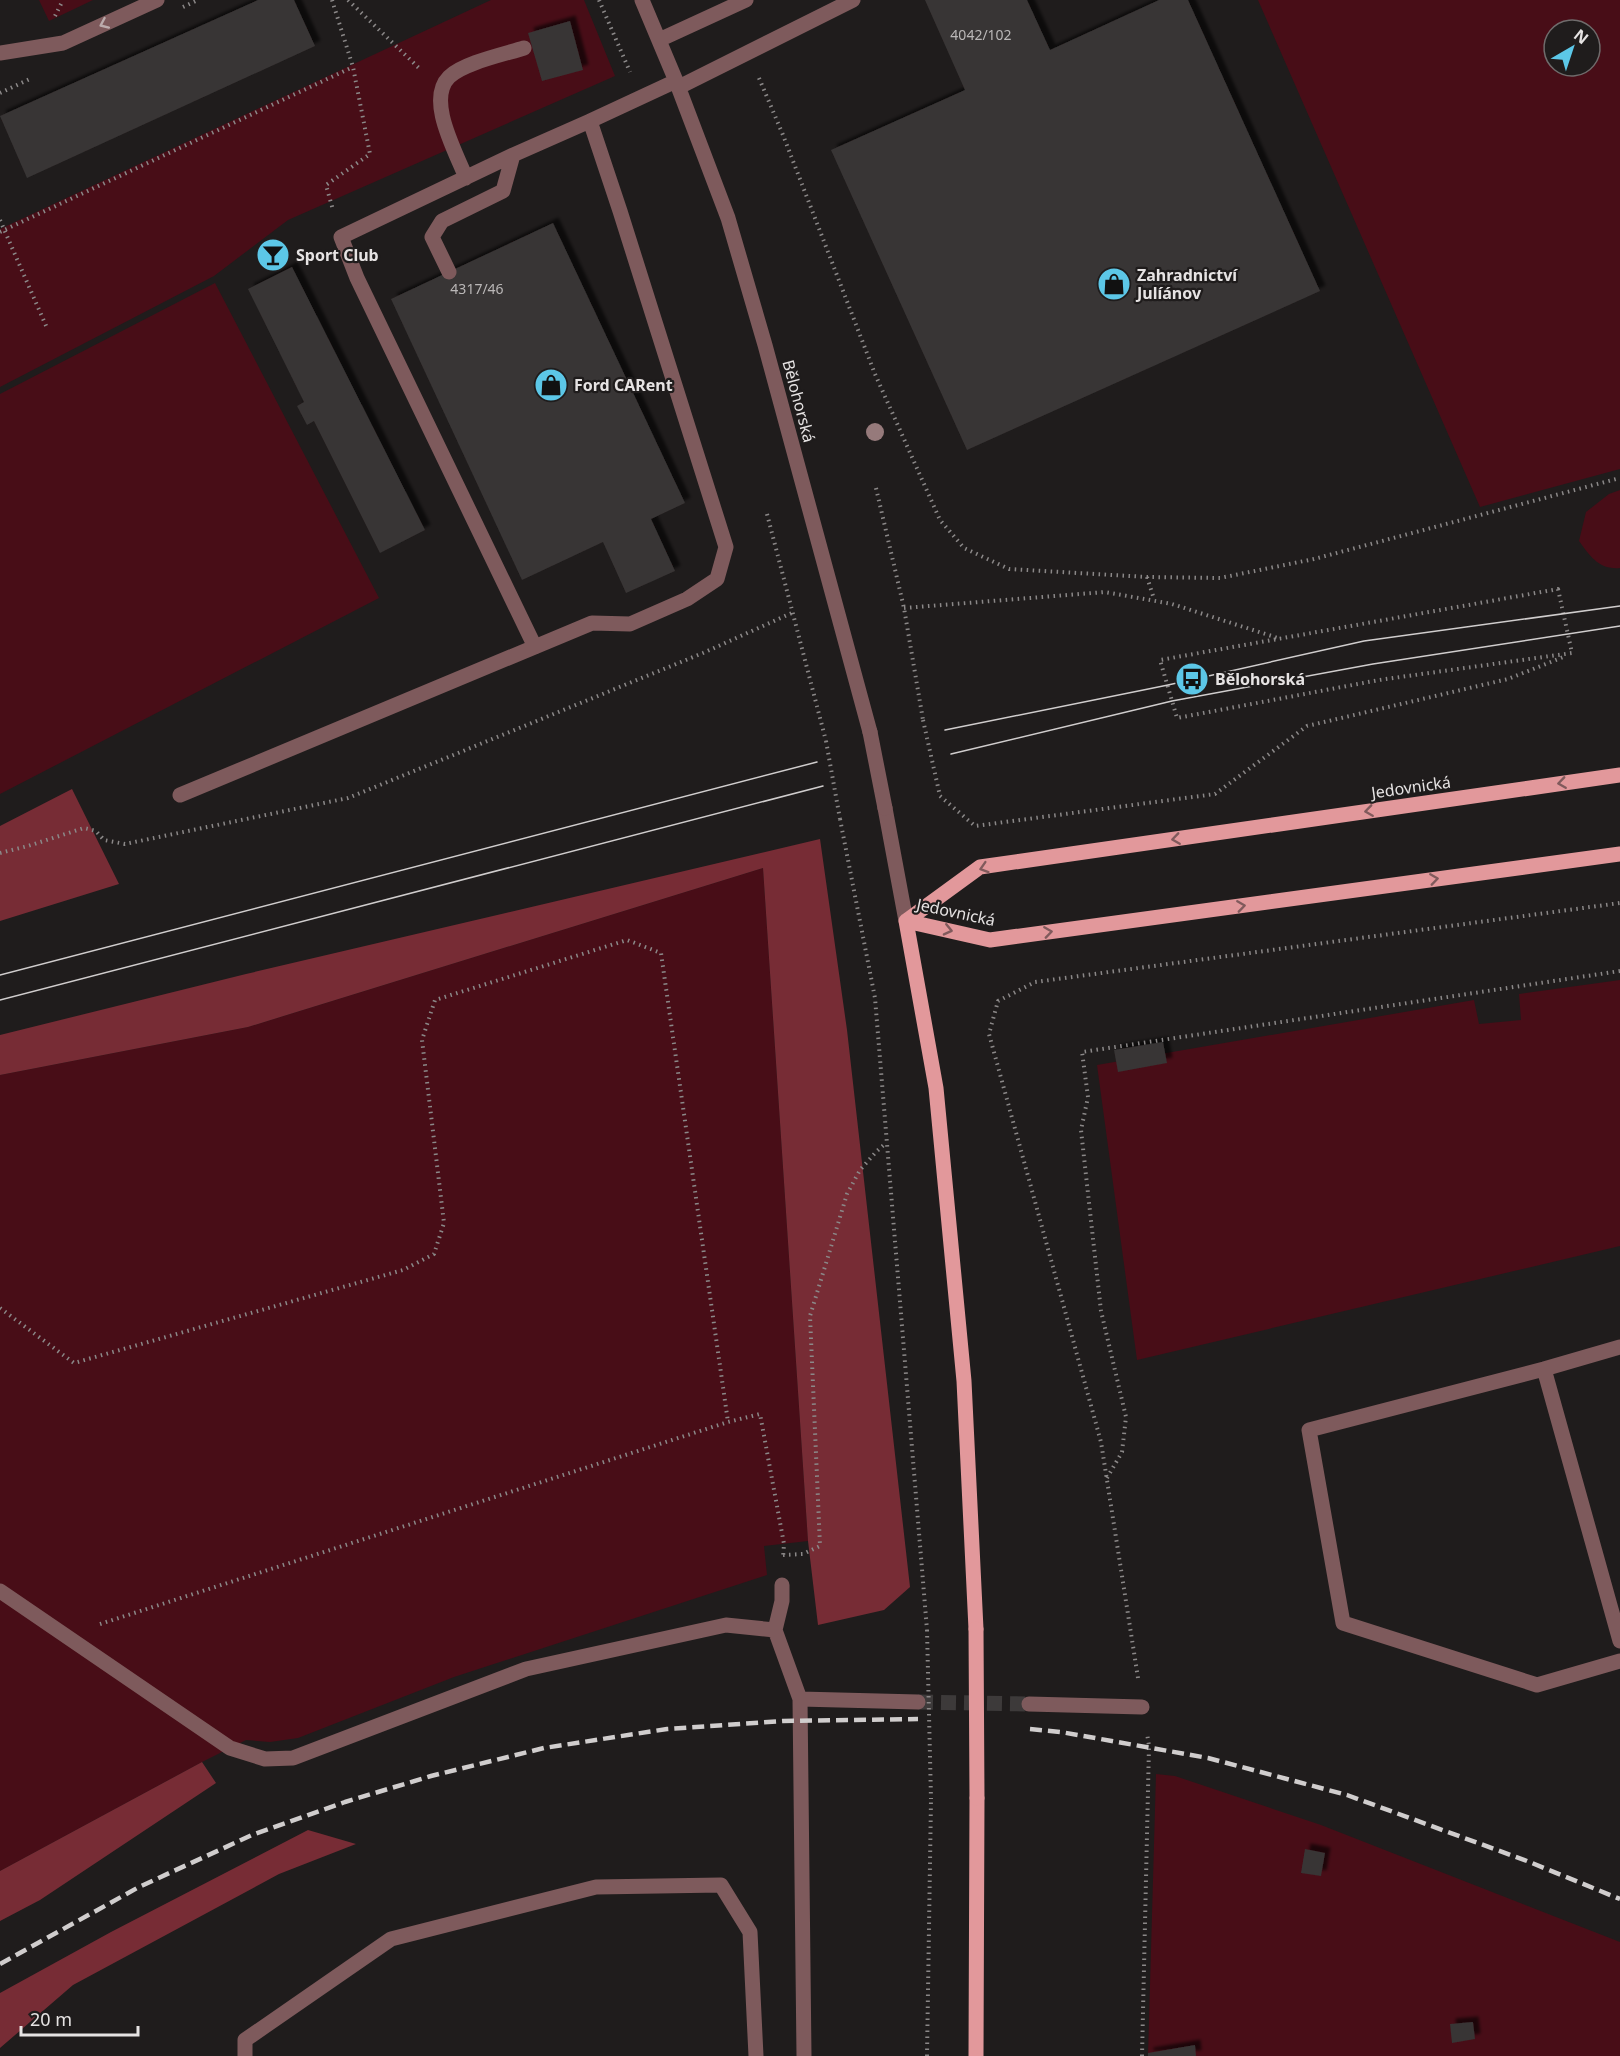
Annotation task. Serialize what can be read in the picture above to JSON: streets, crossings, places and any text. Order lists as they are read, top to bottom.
{
  "streets": {
    "main road": ["Jedovnická"],
    "street": ["Bělohorská"]
  },
  "crossings": [
    ["Bělohorská", "Jedovnická"]
  ],
  "places": {
    "bar": ["Sport Club"],
    "shop": ["Zahradnictví Julíánov", "Ford CARent"],
    "bus stop": ["Bělohorská"]
  },
  "house_numbers": ["4042/102", "4317/46"],
  "scale_bar": "20 m",
  "north": "top right"
}
